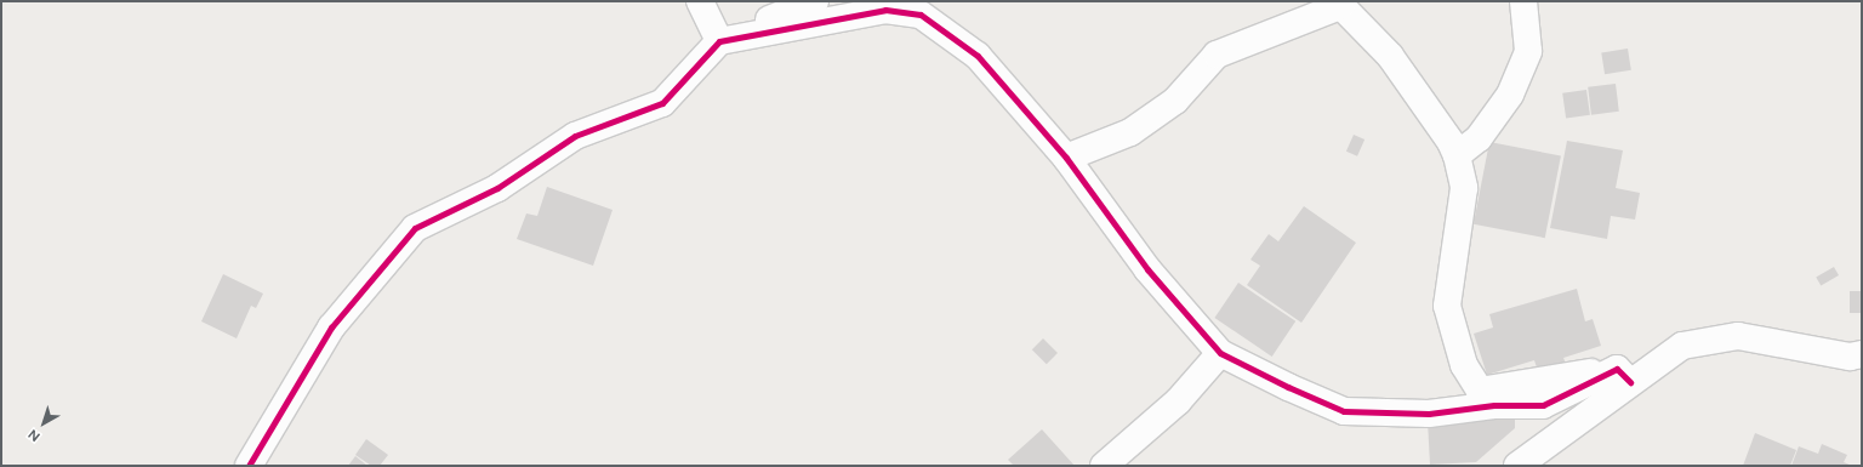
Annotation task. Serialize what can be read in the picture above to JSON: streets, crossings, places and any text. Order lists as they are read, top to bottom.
{
  "north": "bottom left"
}
